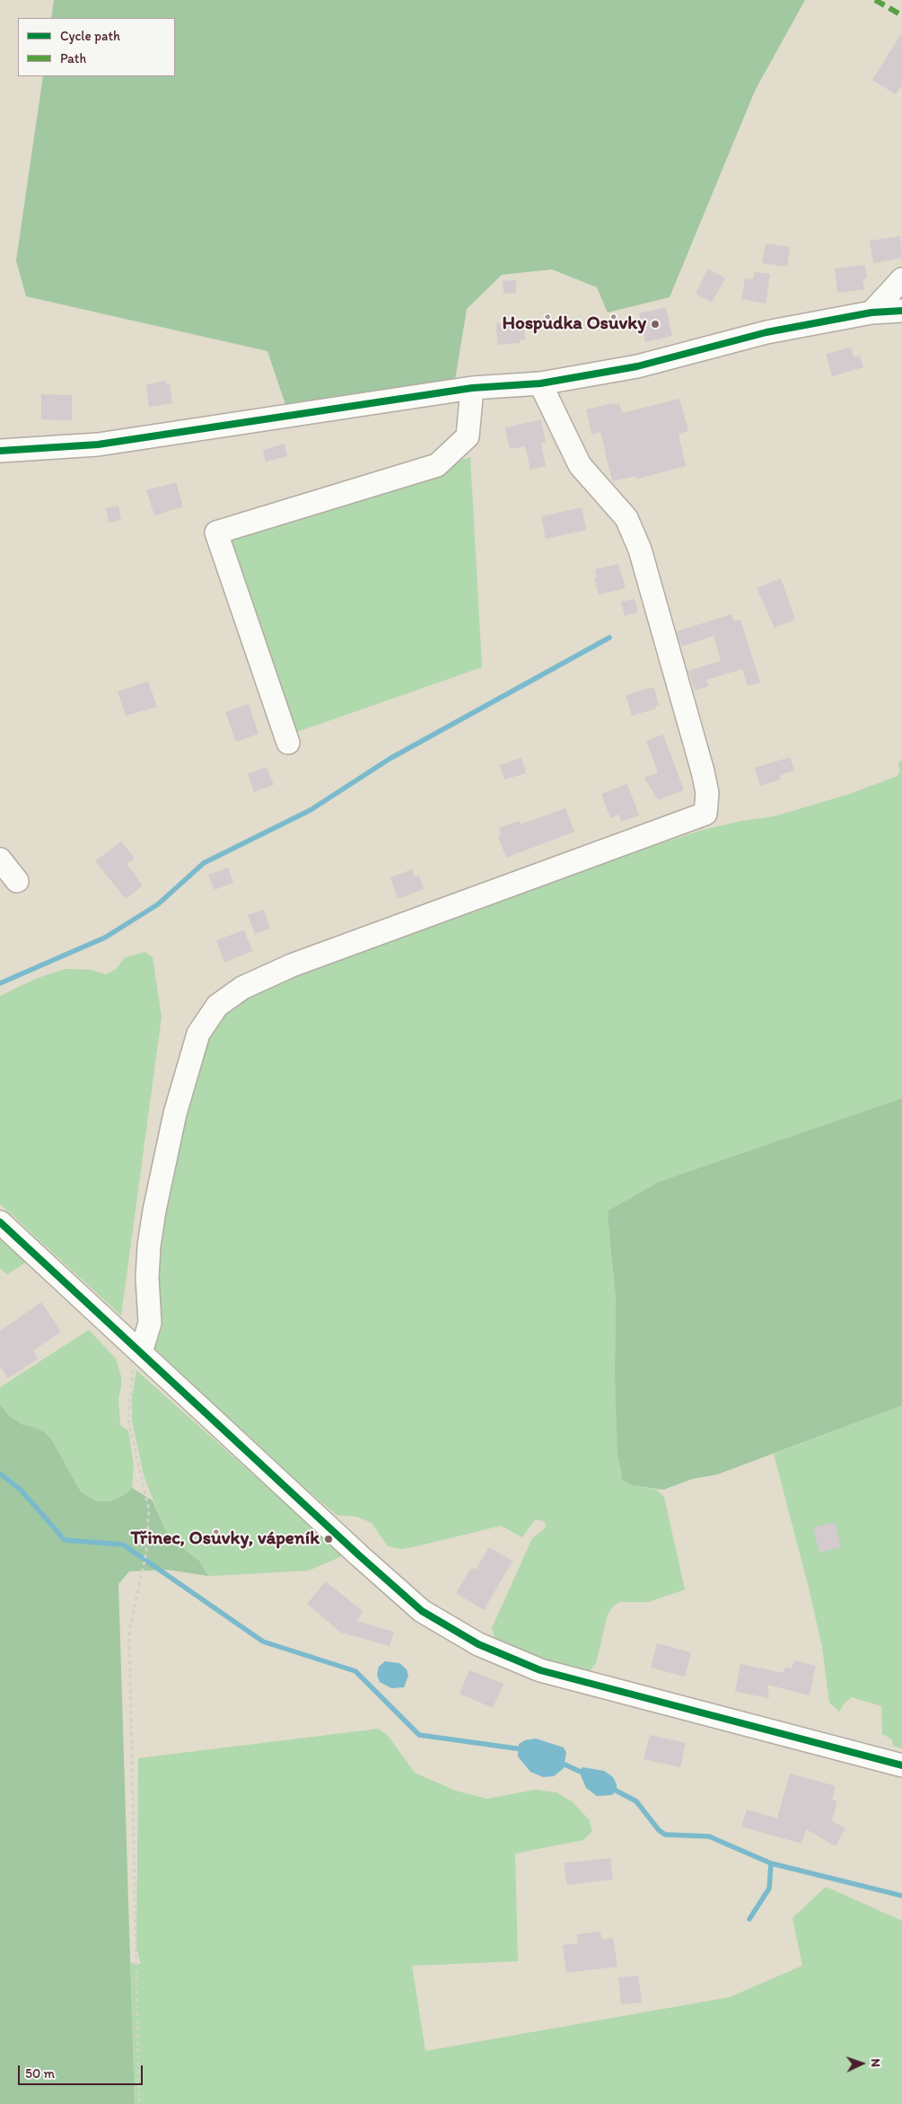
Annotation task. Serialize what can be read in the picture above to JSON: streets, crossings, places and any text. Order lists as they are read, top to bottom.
{
  "places": ["Hospůdka Osůvky", "Třinec, Osůvky, vápeník"],
  "legend": ["Cycle path", "Path"],
  "scale_bar": "50 m",
  "north": "right"
}
